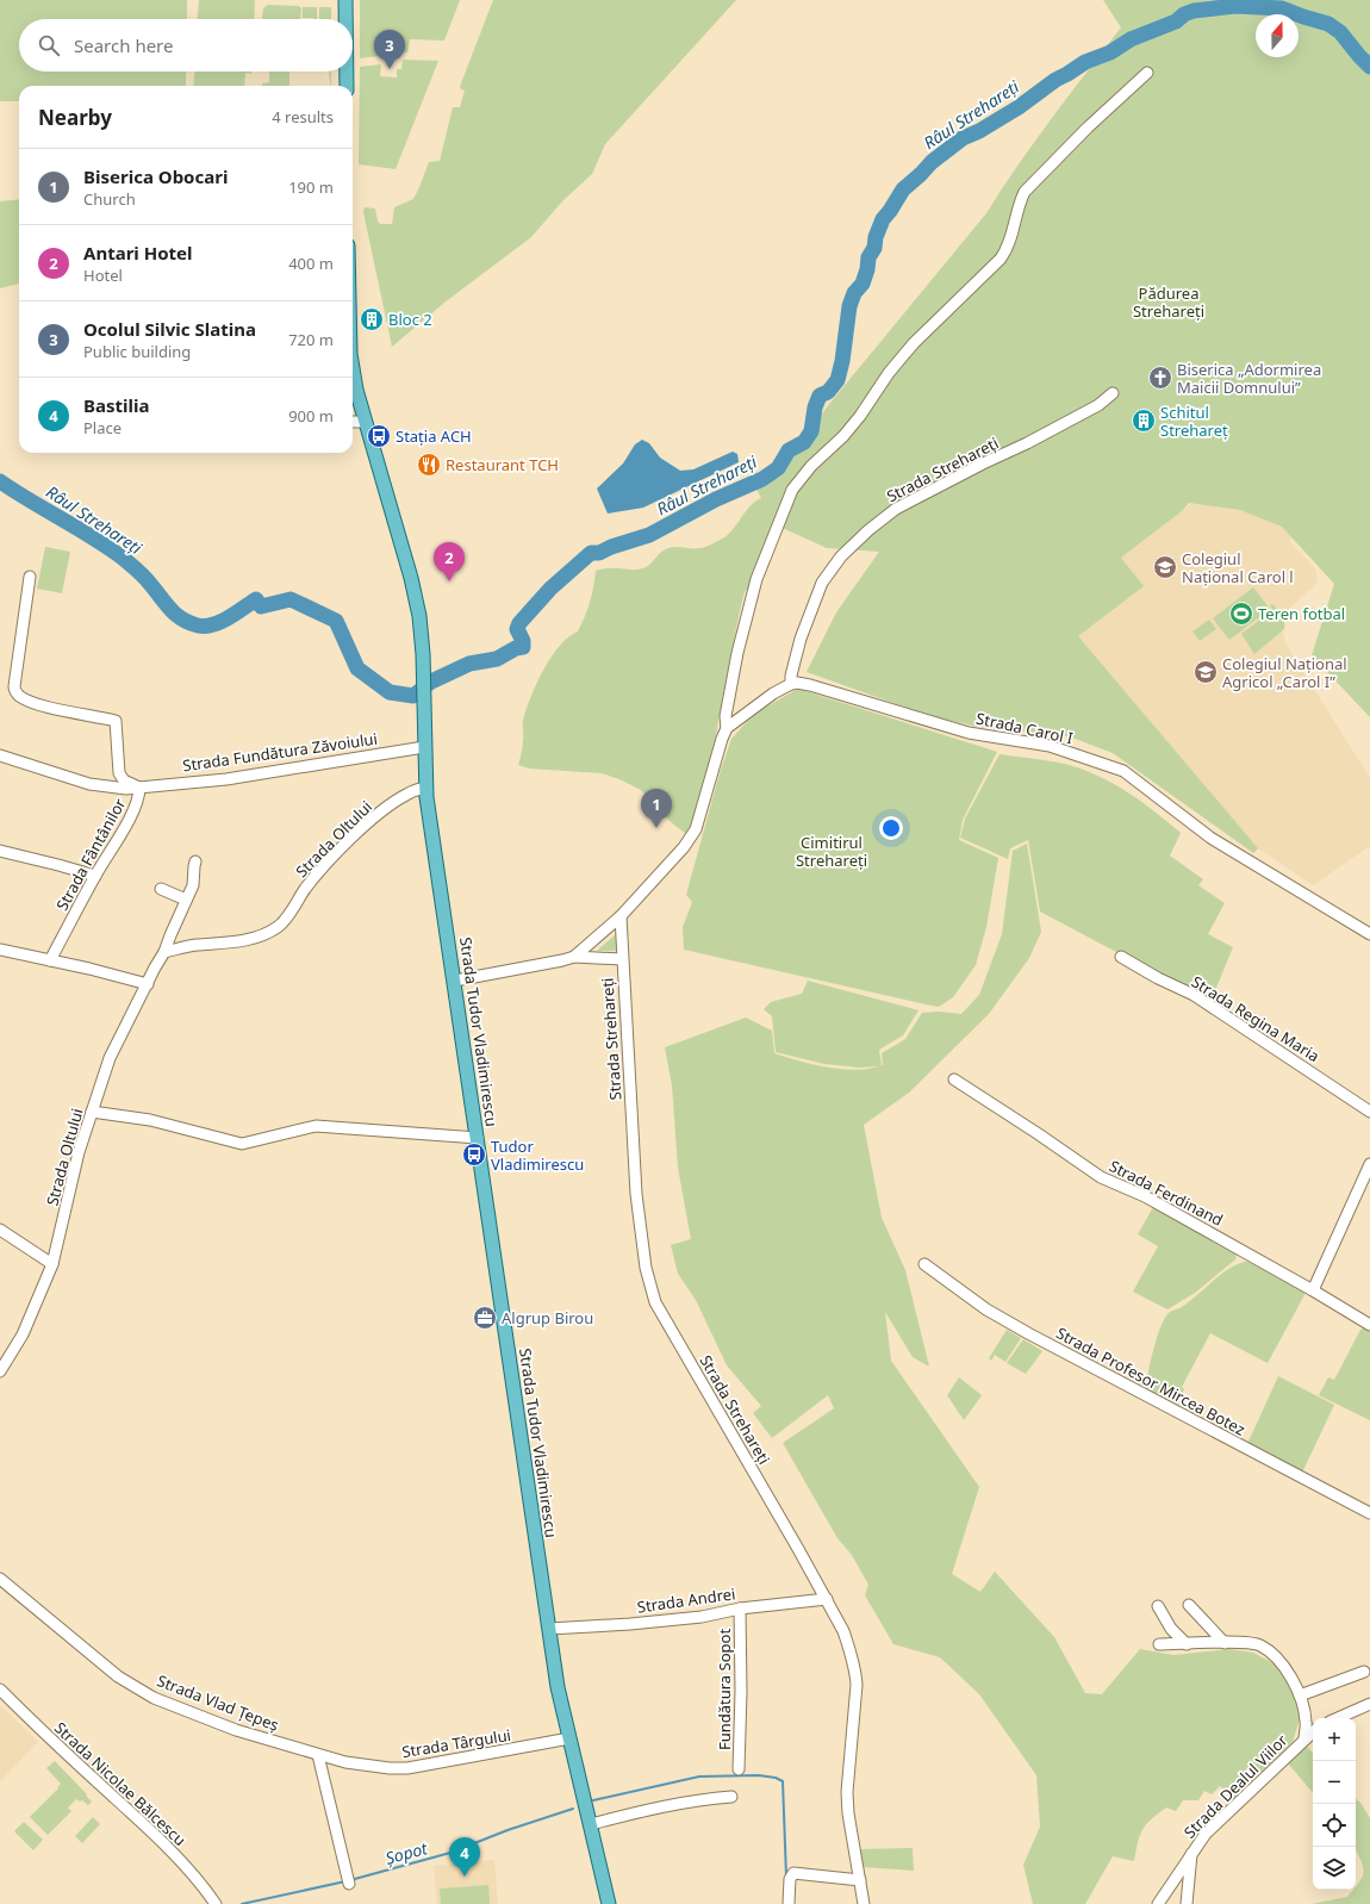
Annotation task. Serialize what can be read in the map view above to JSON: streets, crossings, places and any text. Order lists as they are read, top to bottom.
{
  "streets": {
    "main road": ["Strada Tudor Vladimirescu"],
    "street": [
      "Strada Strehareți",
      "Strada Carol I",
      "Strada Fundătura Zăvoiului",
      "Strada Oltului",
      "Strada Fântânilor",
      "Strada Regina Maria",
      "Strada Ferdinand",
      "Strada Profesor Mircea Botez",
      "Strada Andrei",
      "Fundătura Sopot",
      "Strada Vlad Țepeș",
      "Strada Târgului",
      "Strada Nicolae Bălcescu",
      "Strada Dealul Viilor"
    ]
  },
  "crossings": [
    ["Strada Strehareți", "Strada Carol I"],
    ["Strada Strehareți", "Strada Andrei"],
    ["Strada Fundătura Zăvoiului", "Strada Fântânilor"],
    ["Strada Fundătura Zăvoiului", "Strada Tudor Vladimirescu"],
    ["Strada Oltului", "Strada Tudor Vladimirescu"],
    ["Strada Tudor Vladimirescu", "Strada Andrei"],
    ["Strada Tudor Vladimirescu", "Strada Târgului"],
    ["Strada Andrei", "Fundătura Sopot"],
    ["Strada Vlad Țepeș", "Strada Târgului"]
  ],
  "water": ["Râul Strehareți", "Șopot"],
  "parks": ["Pădurea Strehareți", "Cimitirul Strehareți"],
  "places": {
    "building": ["Bloc 2", "Schitul Strehareț"],
    "church": ["Biserica „Adormirea Maicii Domnului”"],
    "bus stop": ["Stația ACH", "Tudor Vladimirescu"],
    "restaurant": ["Restaurant TCH"],
    "school or university": ["Colegiul Național Carol l", "Colegiul Național Agricol „Carol I”"],
    "sports": ["Teren fotbal"],
    "office": ["Algrup Birou"]
  },
  "north": "top",
  "page": {
    "search": "Search here",
    "pins": [
      "3",
      "2",
      "1",
      "4"
    ],
    "heading": ["Nearby", "4 results"],
    "list": [
      {
        "mark": "1",
        "name": "Biserica Obocari",
        "note": "Church",
        "value": "190 m"
      },
      {
        "mark": "2",
        "name": "Antari Hotel",
        "note": "Hotel",
        "value": "400 m"
      },
      {
        "mark": "3",
        "name": "Ocolul Silvic Slatina",
        "note": "Public building",
        "value": "720 m"
      },
      {
        "mark": "4",
        "name": "Bastilia",
        "note": "Place",
        "value": "900 m"
      }
    ],
    "map_buttons": ["+", "−"]
  }
}
